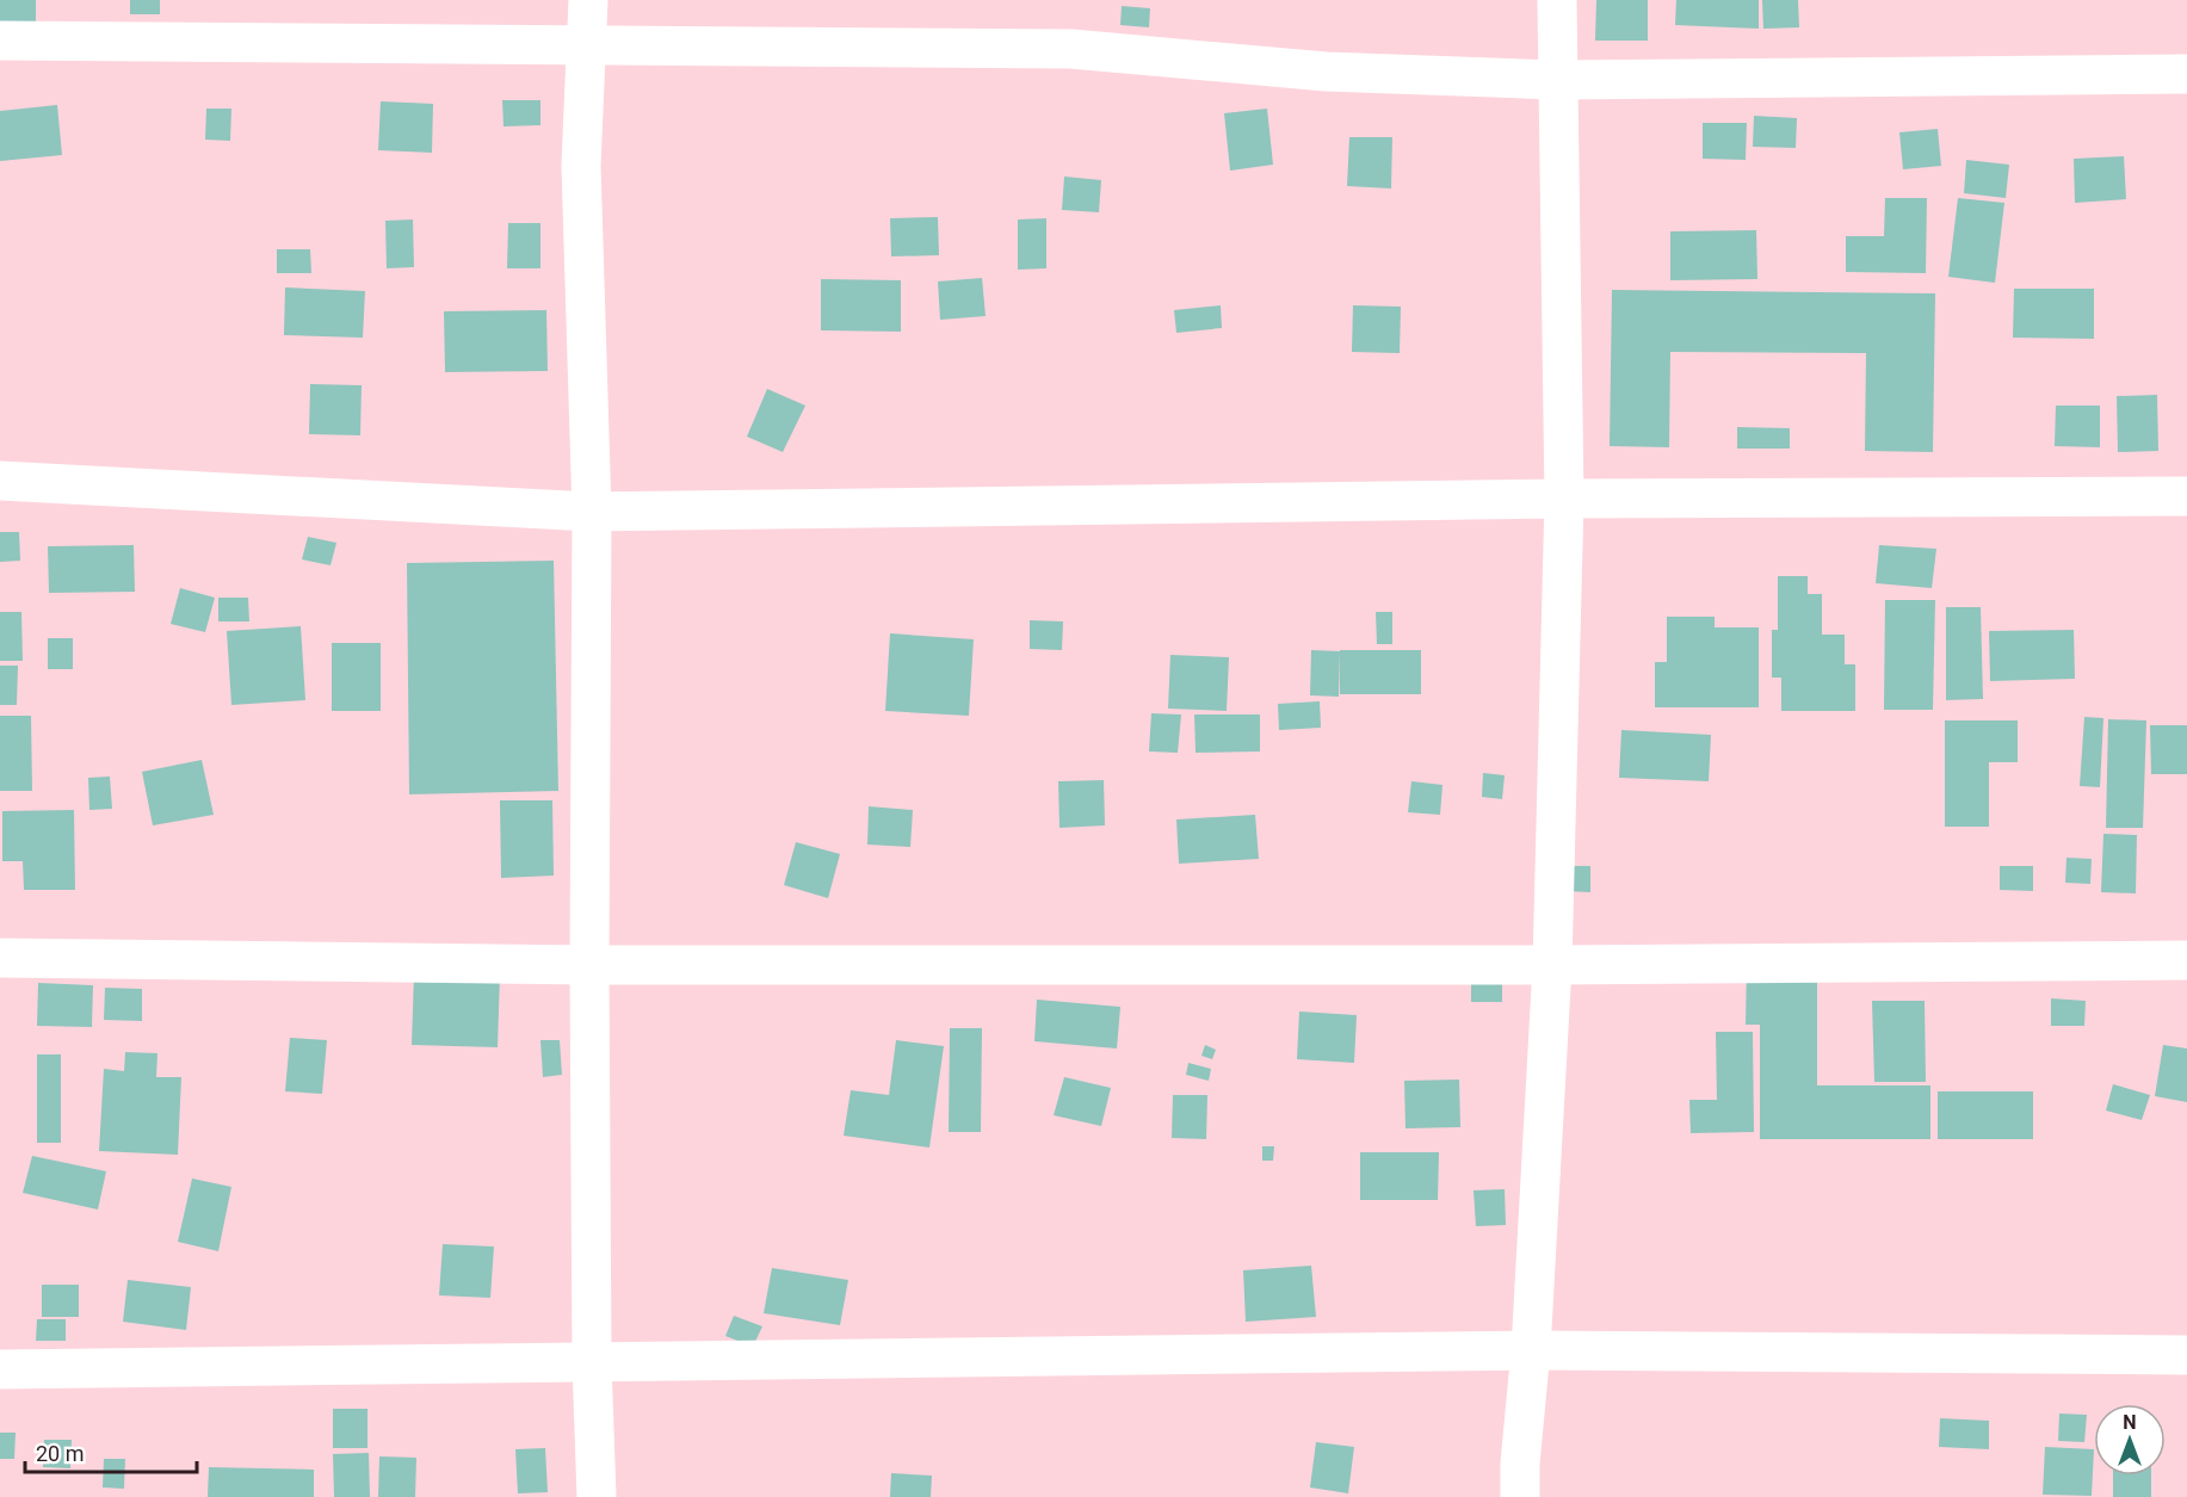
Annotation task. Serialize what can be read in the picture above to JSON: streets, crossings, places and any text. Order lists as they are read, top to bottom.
{
  "scale_bar": "20 m",
  "north": "top"
}
